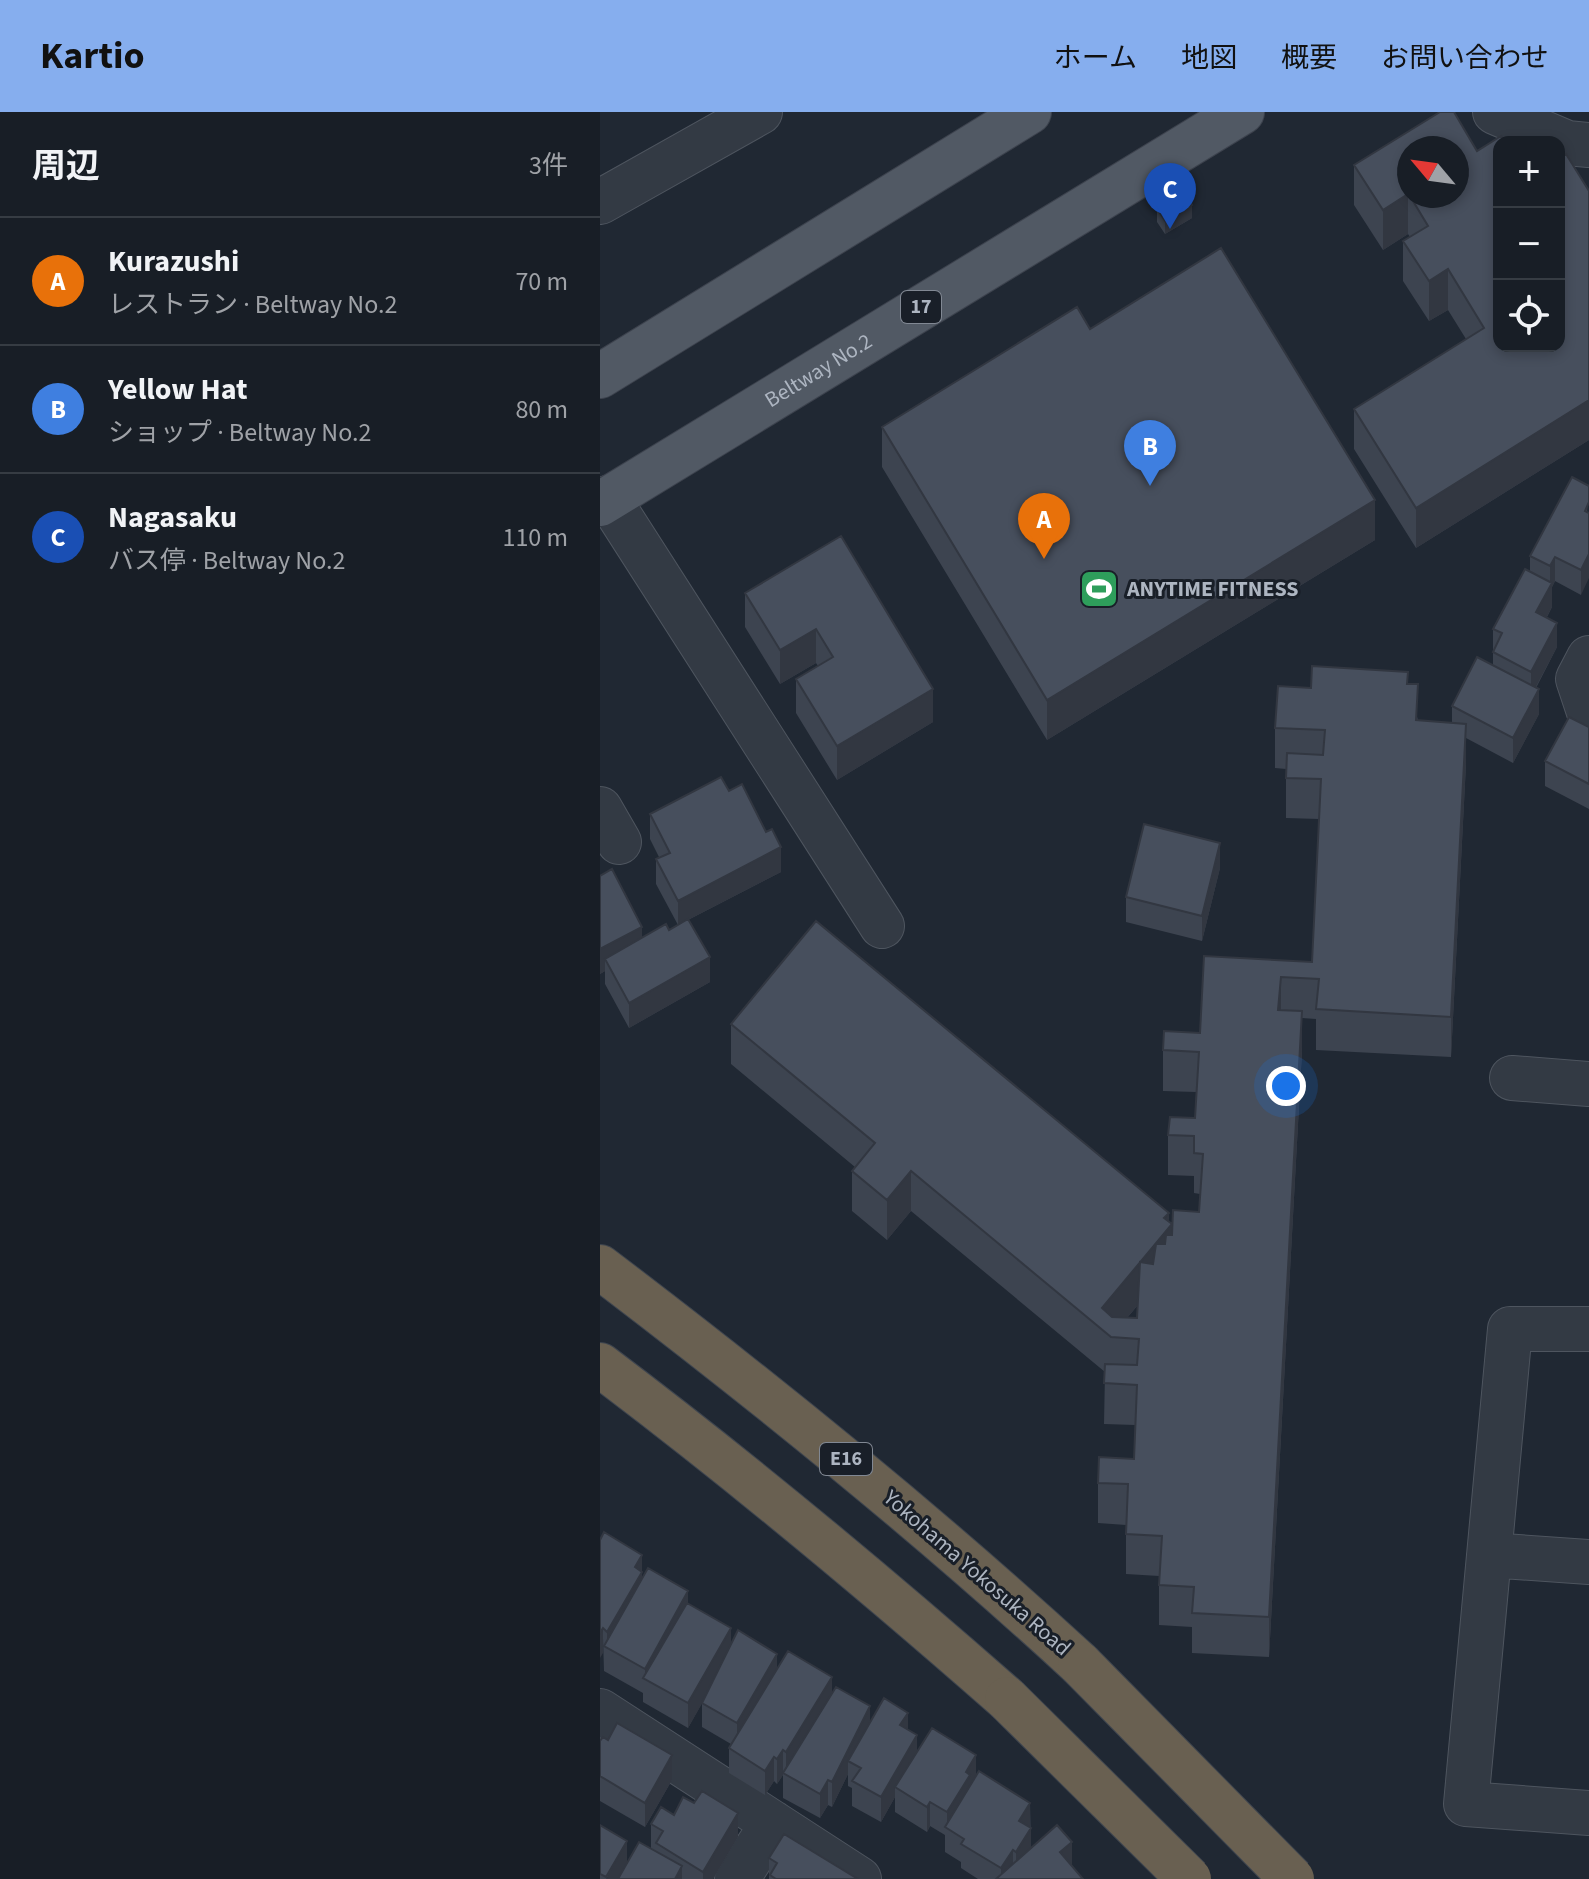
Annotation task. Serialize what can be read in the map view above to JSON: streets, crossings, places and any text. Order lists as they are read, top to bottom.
{
  "streets": {
    "highway": ["E16", "Yokohama Yokosuka Road"],
    "main road": ["17", "Beltway No.2"]
  },
  "places": {
    "sports": ["ANYTIME FITNESS"]
  },
  "north": "top left",
  "page": {
    "header": "Kartio",
    "nav": [
      "ホーム",
      "地図",
      "概要",
      "お問い合わせ"
    ],
    "heading": ["周辺", "3件"],
    "map_buttons": ["+", "−"],
    "pins": ["C", "B", "A"],
    "list": [
      {
        "mark": "A",
        "name": "Kurazushi",
        "note": "レストラン · Beltway No.2",
        "value": "70 m"
      },
      {
        "mark": "B",
        "name": "Yellow Hat",
        "note": "ショップ · Beltway No.2",
        "value": "80 m"
      },
      {
        "mark": "C",
        "name": "Nagasaku",
        "note": "バス停 · Beltway No.2",
        "value": "110 m"
      }
    ]
  }
}
